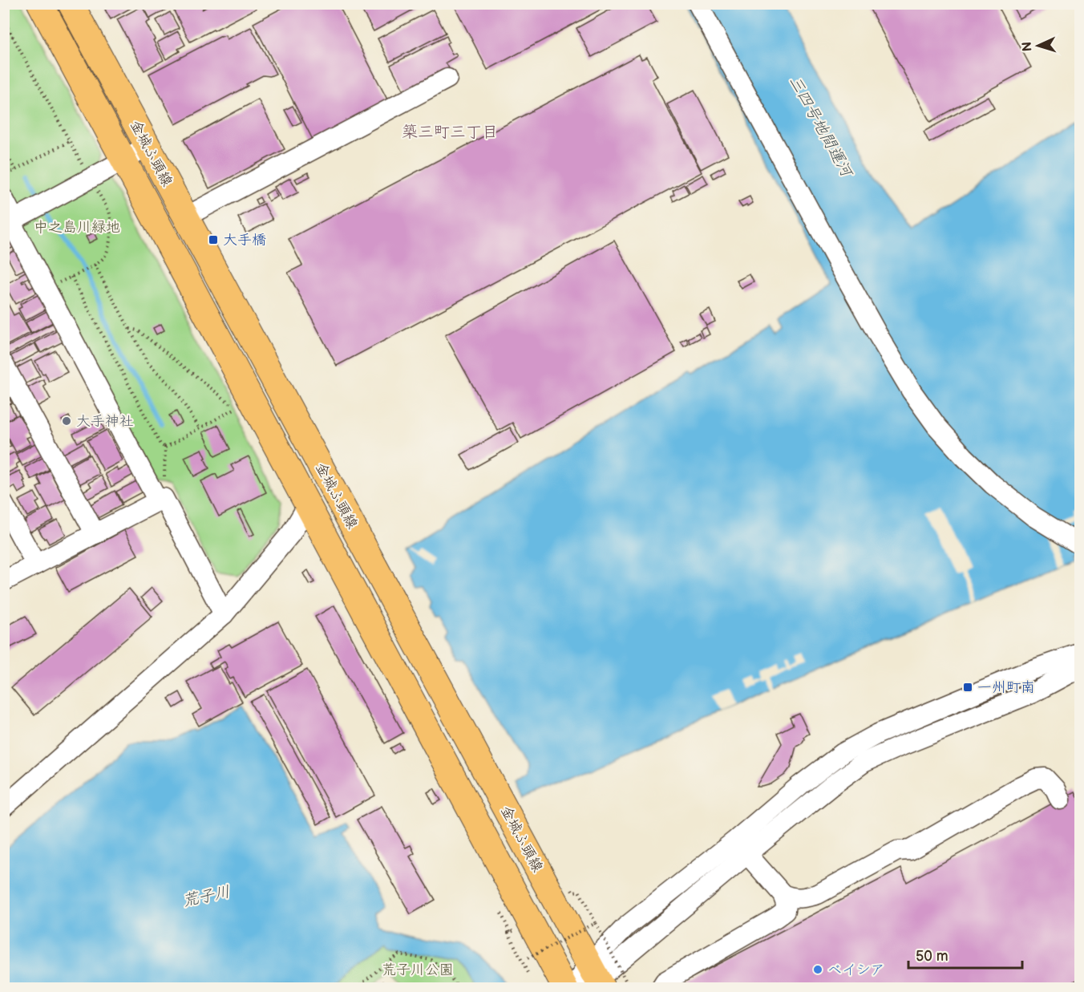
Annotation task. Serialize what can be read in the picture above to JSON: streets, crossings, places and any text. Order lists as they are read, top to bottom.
{
  "streets": {
    "main road": ["金城ふ頭線"]
  },
  "districts": ["築三町三丁目"],
  "water": ["三四号地間運河", "荒子川"],
  "parks": ["中之島川緑地", "荒子川公園"],
  "places": {
    "transit": ["大手橋", "一州町南"],
    "other": ["大手神社", "ベイシア"]
  },
  "scale_bar": "50 m",
  "north": "left"
}
